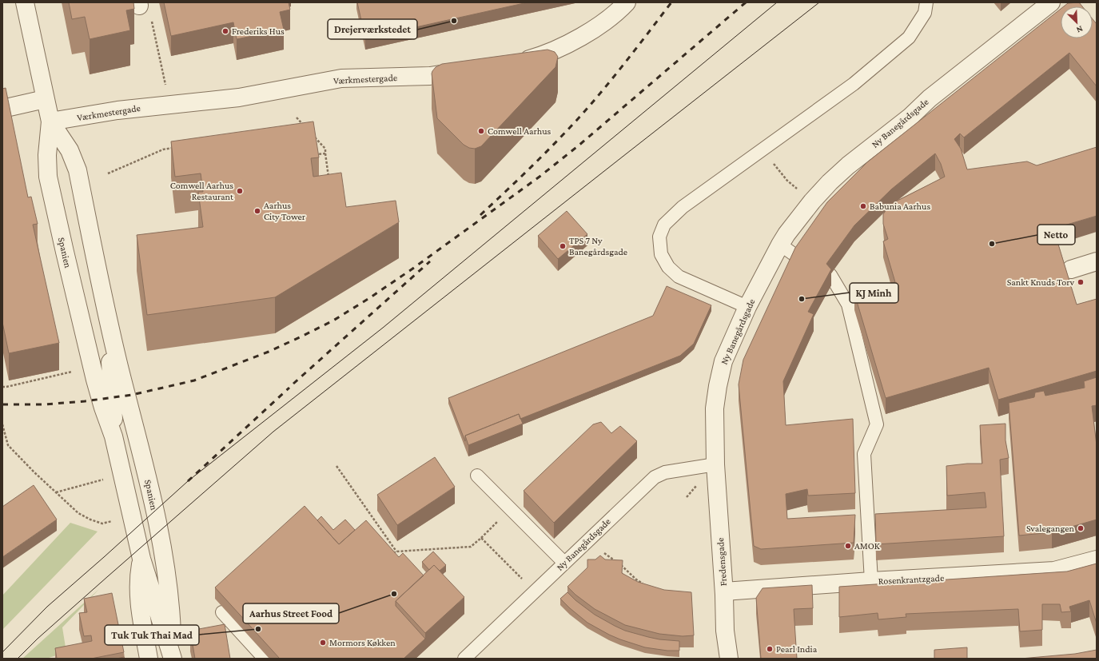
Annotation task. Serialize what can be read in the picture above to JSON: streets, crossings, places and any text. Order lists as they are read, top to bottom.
{
  "streets": {
    "street": [
      "Værkmestergade",
      "Ny Banegårdsgade",
      "Spanien",
      "Fredensgade",
      "Rosenkrantzgade"
    ]
  },
  "crossings": [
    ["Værkmestergade", "Spanien"],
    ["Ny Banegårdsgade", "Fredensgade"],
    ["Fredensgade", "Rosenkrantzgade"]
  ],
  "places": [
    "Drejerværkstedet",
    "Frederiks Hus",
    "Comwell Aarhus",
    "Comwell Aarhus Restaurant",
    "Babunia Aarhus",
    "Aarhus City Tower",
    "Netto",
    "TPS 7 Ny Banegårdsgade",
    "Sankt Knuds Torv",
    "KJ Minh",
    "Svalegangen",
    "AMOK",
    "Aarhus Street Food",
    "Tuk Tuk Thai Mad",
    "Mormors Køkken",
    "Pearl India"
  ],
  "north": "bottom right"
}
